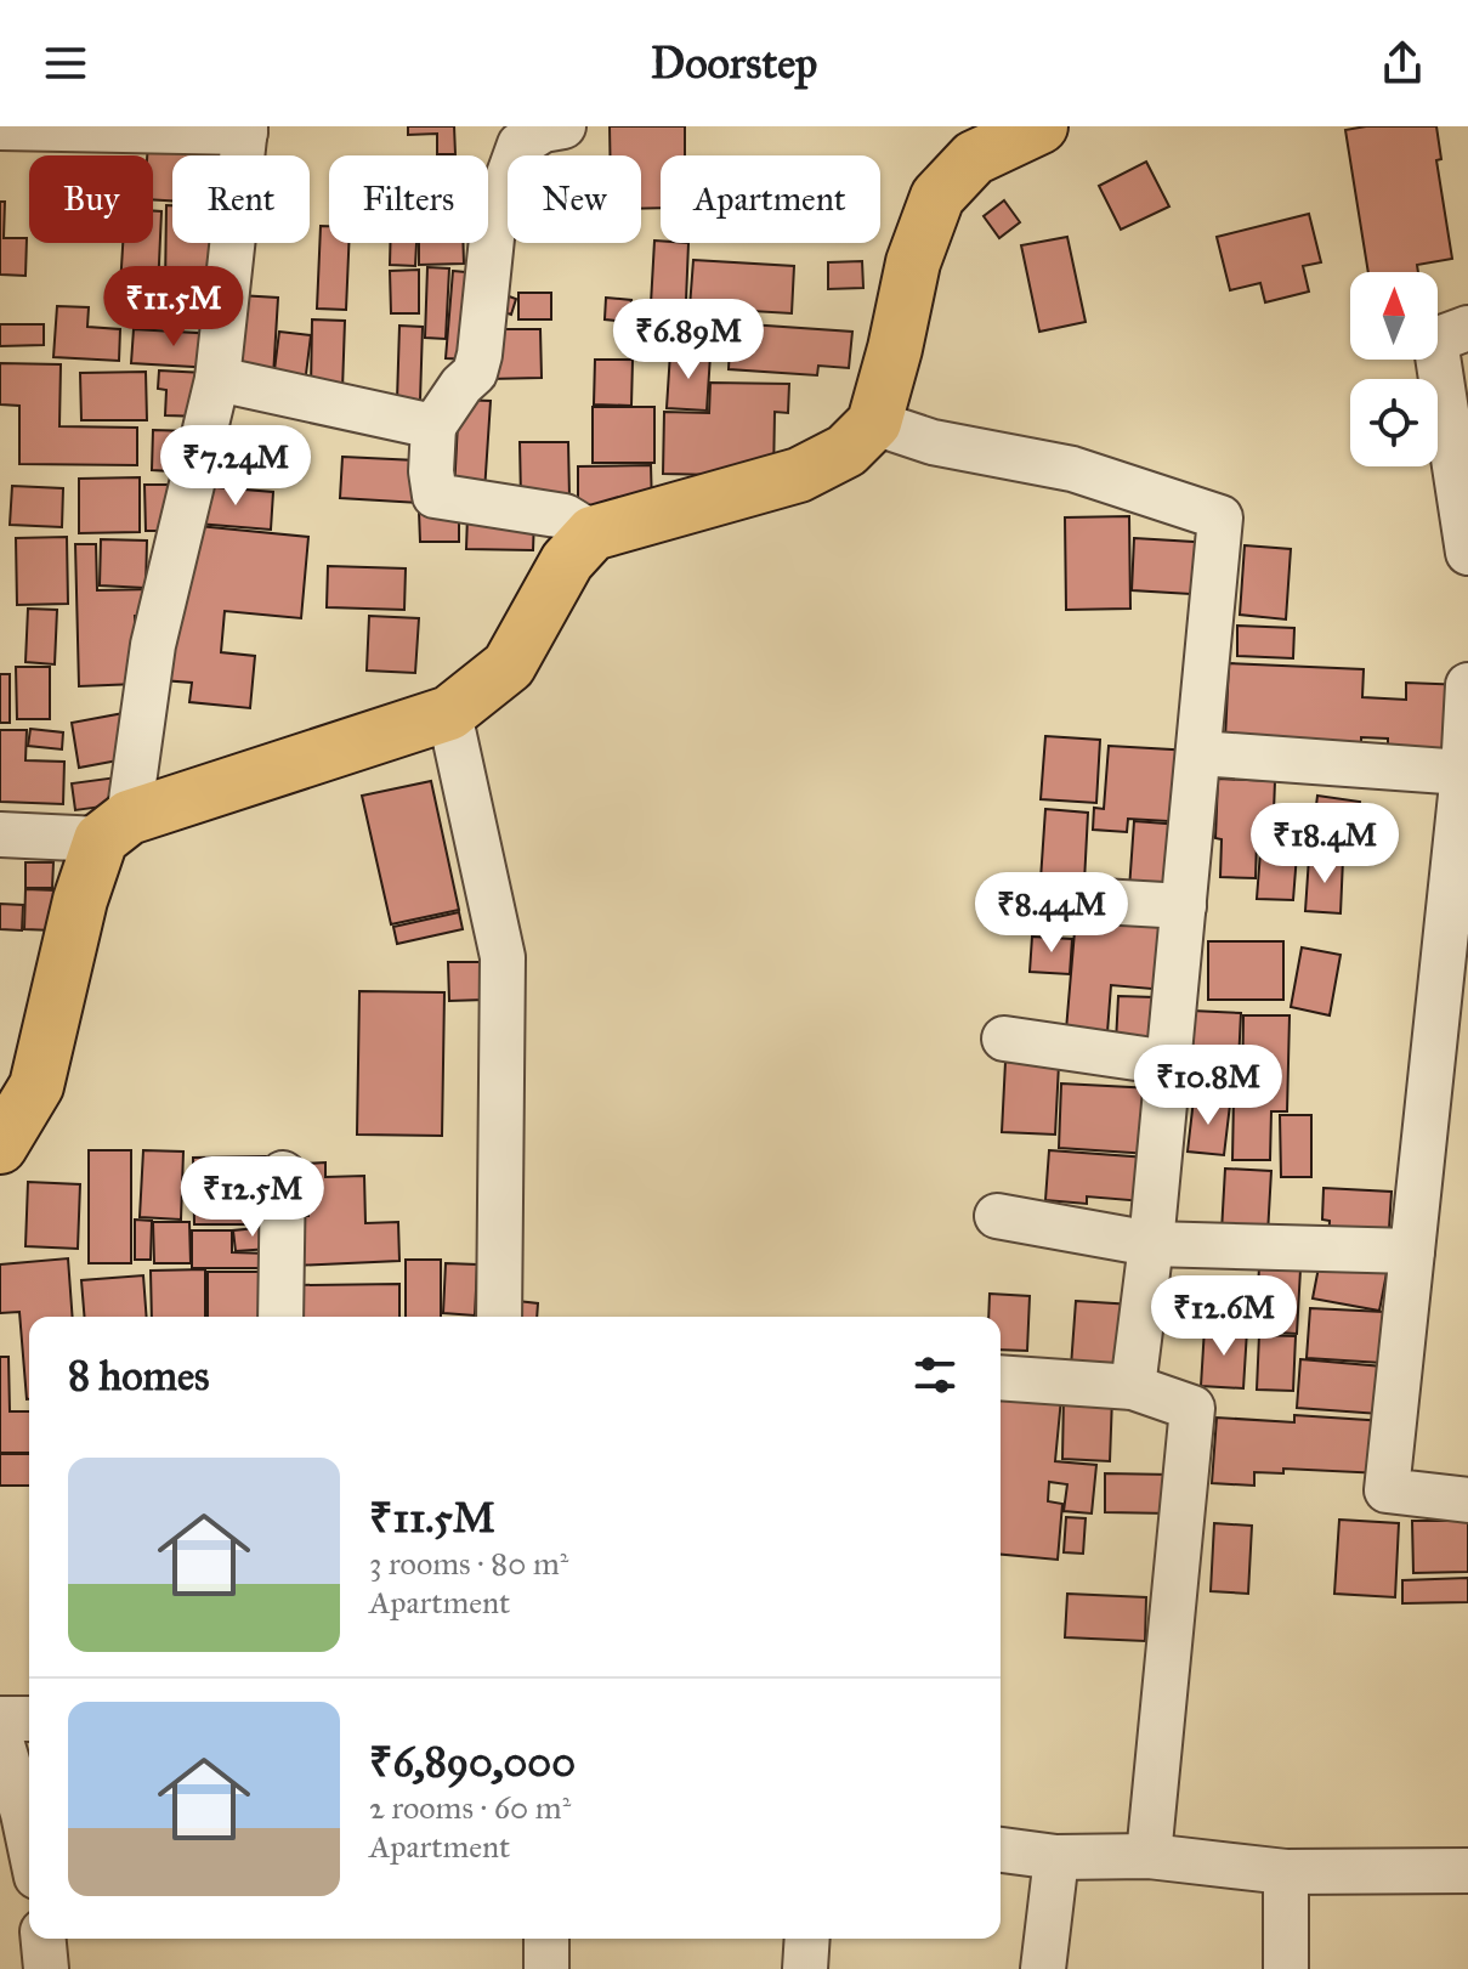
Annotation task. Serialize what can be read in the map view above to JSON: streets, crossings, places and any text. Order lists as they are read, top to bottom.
{
  "north": "top",
  "page": {
    "header": "Doorstep",
    "chip": [
      "Buy",
      "Rent",
      "Filters",
      "New",
      "Apartment"
    ],
    "price": [
      "₹11.5M",
      "₹6.89M",
      "₹7.24M",
      "₹18.4M",
      "₹8.44M",
      "₹10.8M",
      "₹12.5M",
      "₹12.6M"
    ],
    "heading": "8 homes",
    "list": [
      {
        "name": "₹11.5M",
        "note": "3 rooms · 80 m² · Apartment"
      },
      {
        "name": "₹6,890,000",
        "note": "2 rooms · 60 m² · Apartment"
      }
    ]
  }
}
